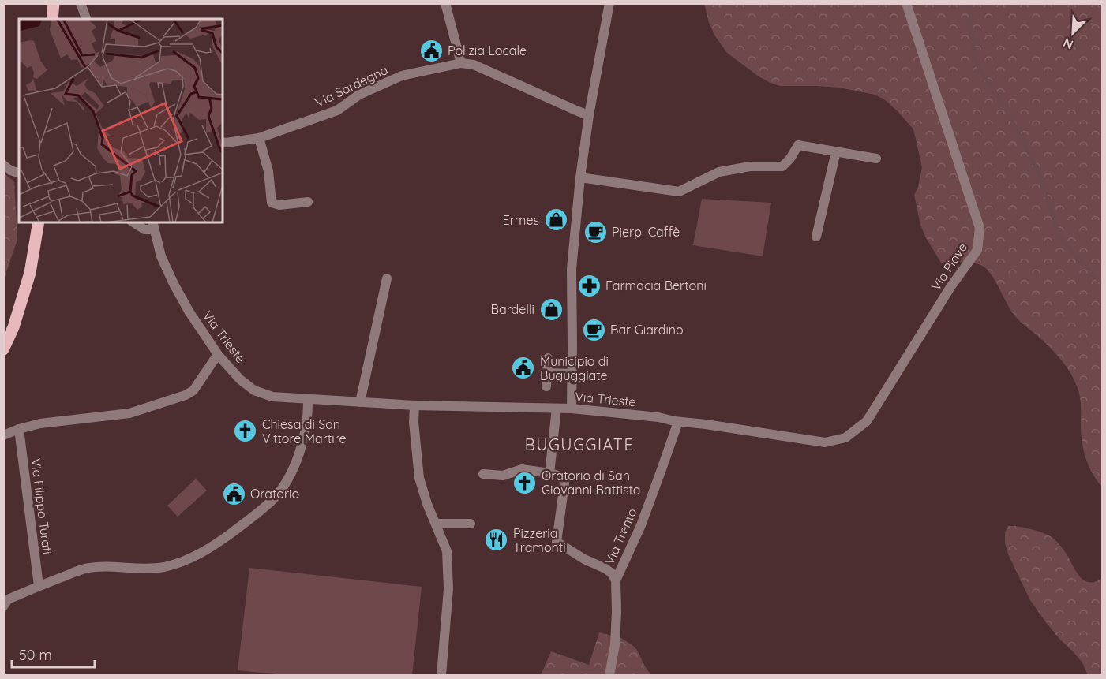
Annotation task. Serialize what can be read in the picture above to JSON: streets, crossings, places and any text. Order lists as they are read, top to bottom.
{
  "streets": {
    "street": [
      "Via Sardegna",
      "Via Piave",
      "Via Trieste",
      "Via Filippo Turati",
      "Via Trento"
    ]
  },
  "crossings": [
    ["Via Piave", "Via Trieste"],
    ["Via Trieste", "Via Trento"]
  ],
  "districts": ["BUGUGGIATE"],
  "places": {
    "public building": ["Polizia Locale", "Municipio di Buguggiate", "Oratorio"],
    "shop": ["Ermes", "Bardelli"],
    "cafe": ["Pierpi Caffè", "Bar Giardino"],
    "pharmacy": ["Farmacia Bertoni"],
    "church": ["Chiesa di San Vittore Martire", "Oratorio di San Giovanni Battista"],
    "restaurant": ["Pizzeria Tramonti"]
  },
  "scale_bar": "50 m",
  "north": "bottom left"
}
